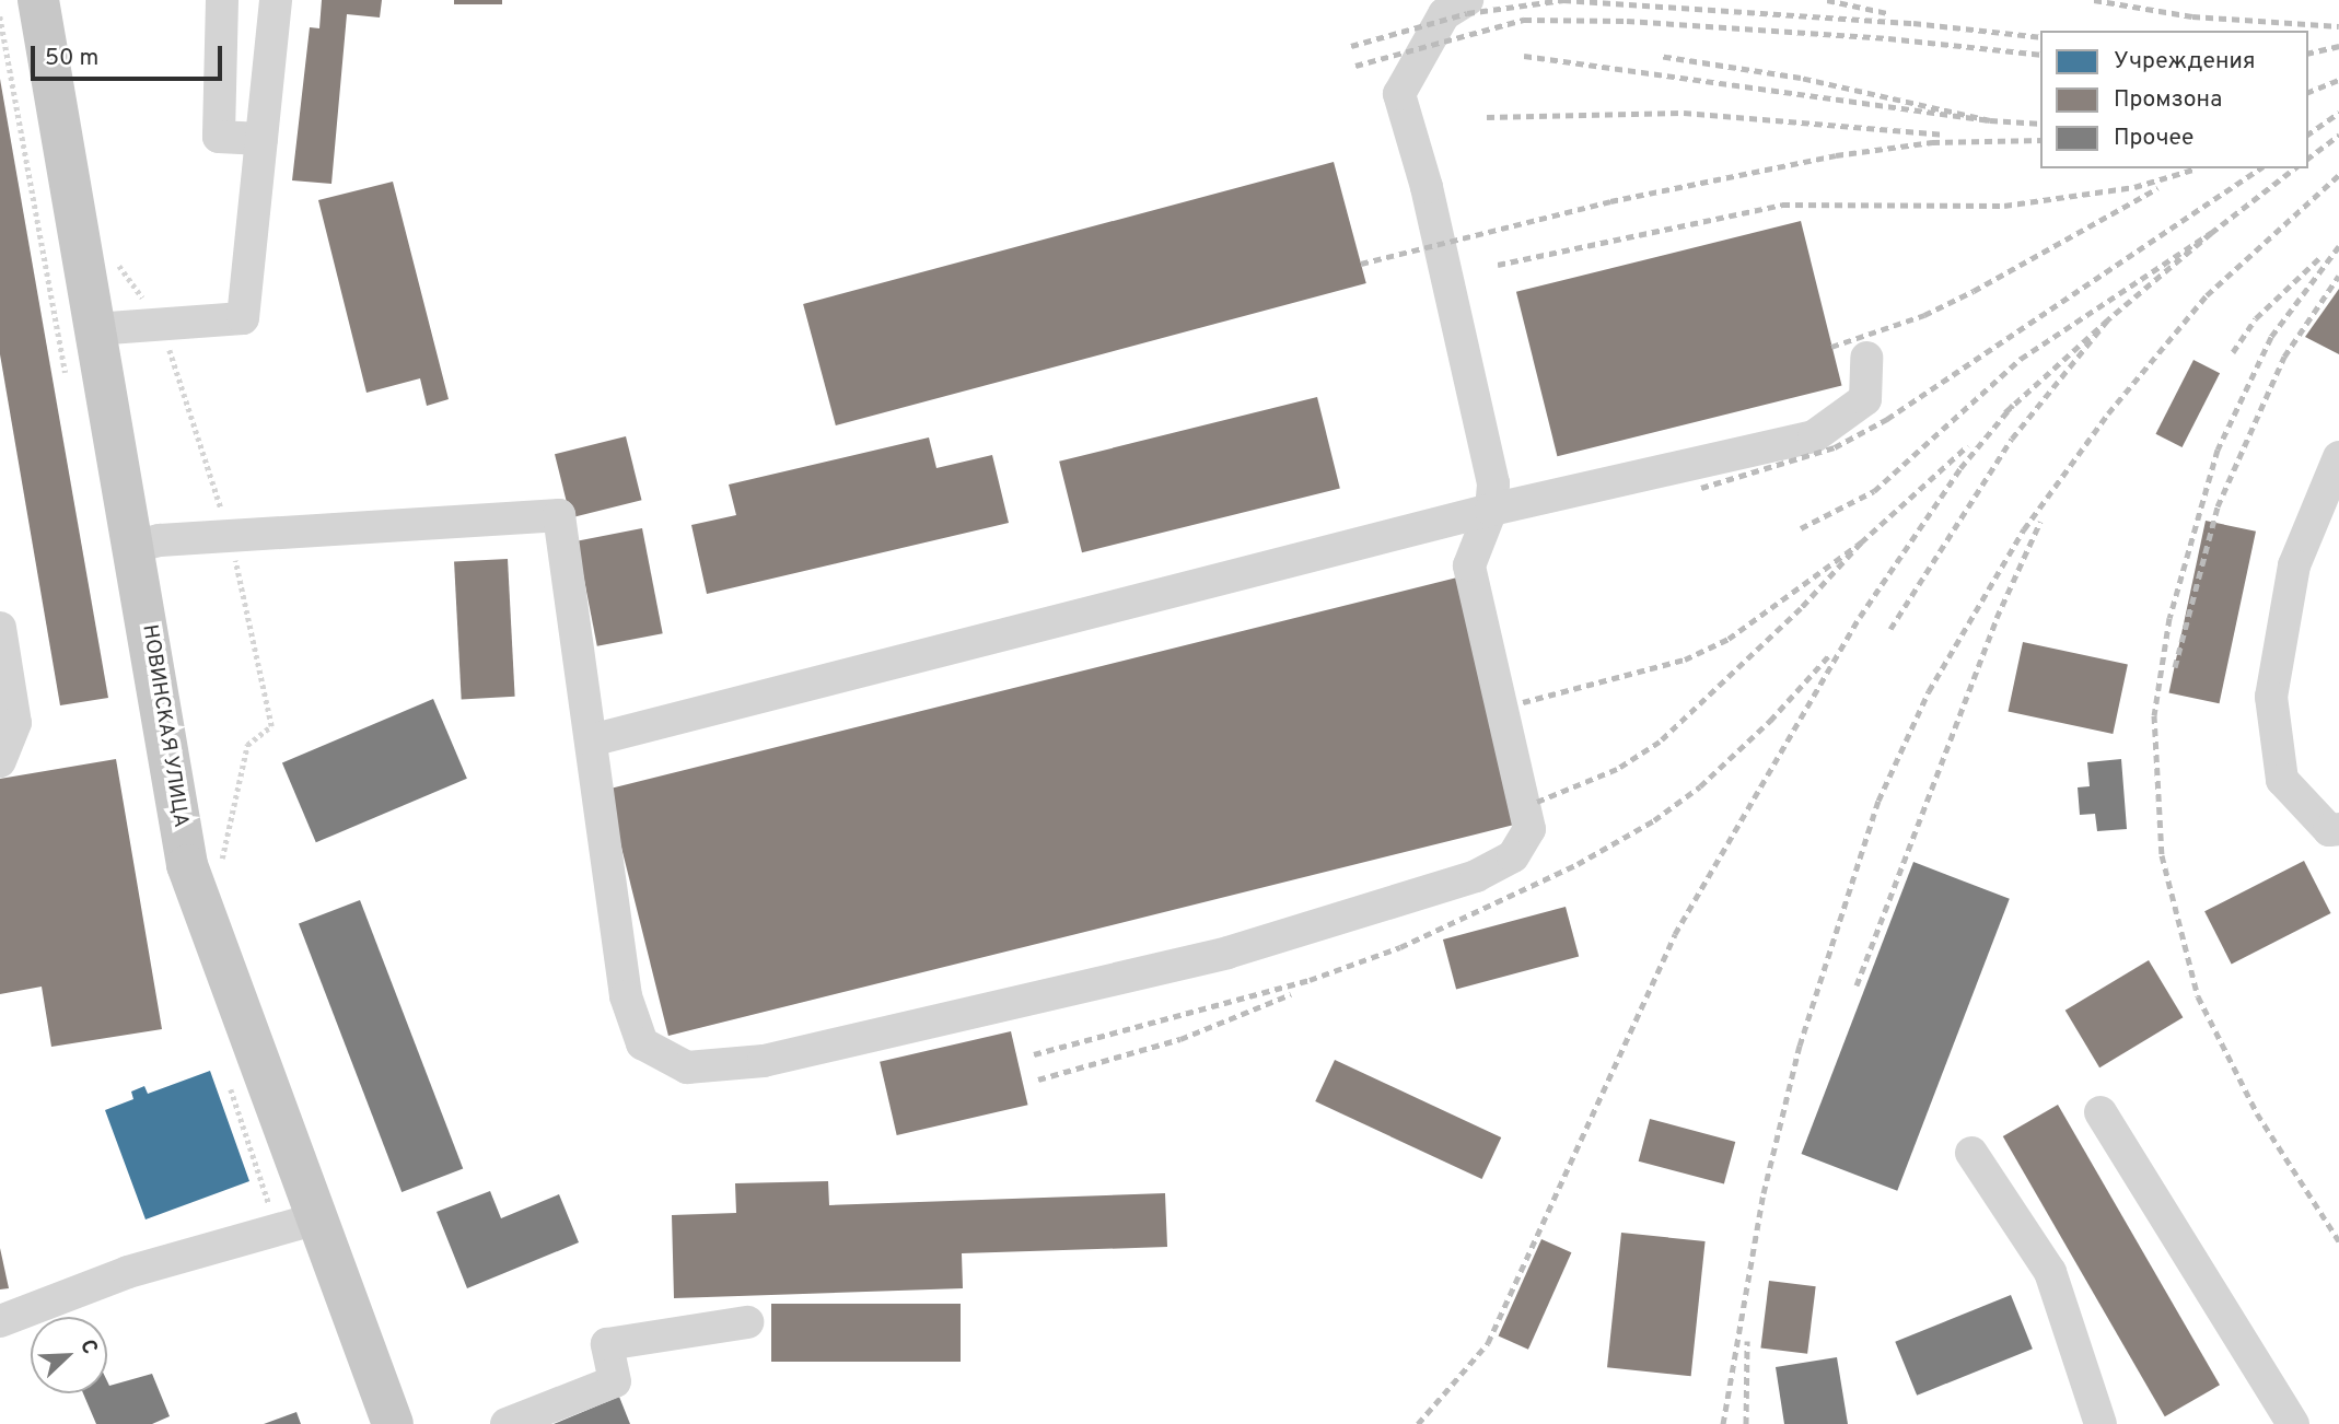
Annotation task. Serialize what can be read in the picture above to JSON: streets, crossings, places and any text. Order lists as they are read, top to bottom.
{
  "streets": {
    "main road": ["НОВИНСКАЯ УЛИЦА"]
  },
  "legend": ["Учреждения", "Промзона", "Прочее"],
  "scale_bar": "50 m",
  "north": "top right"
}
